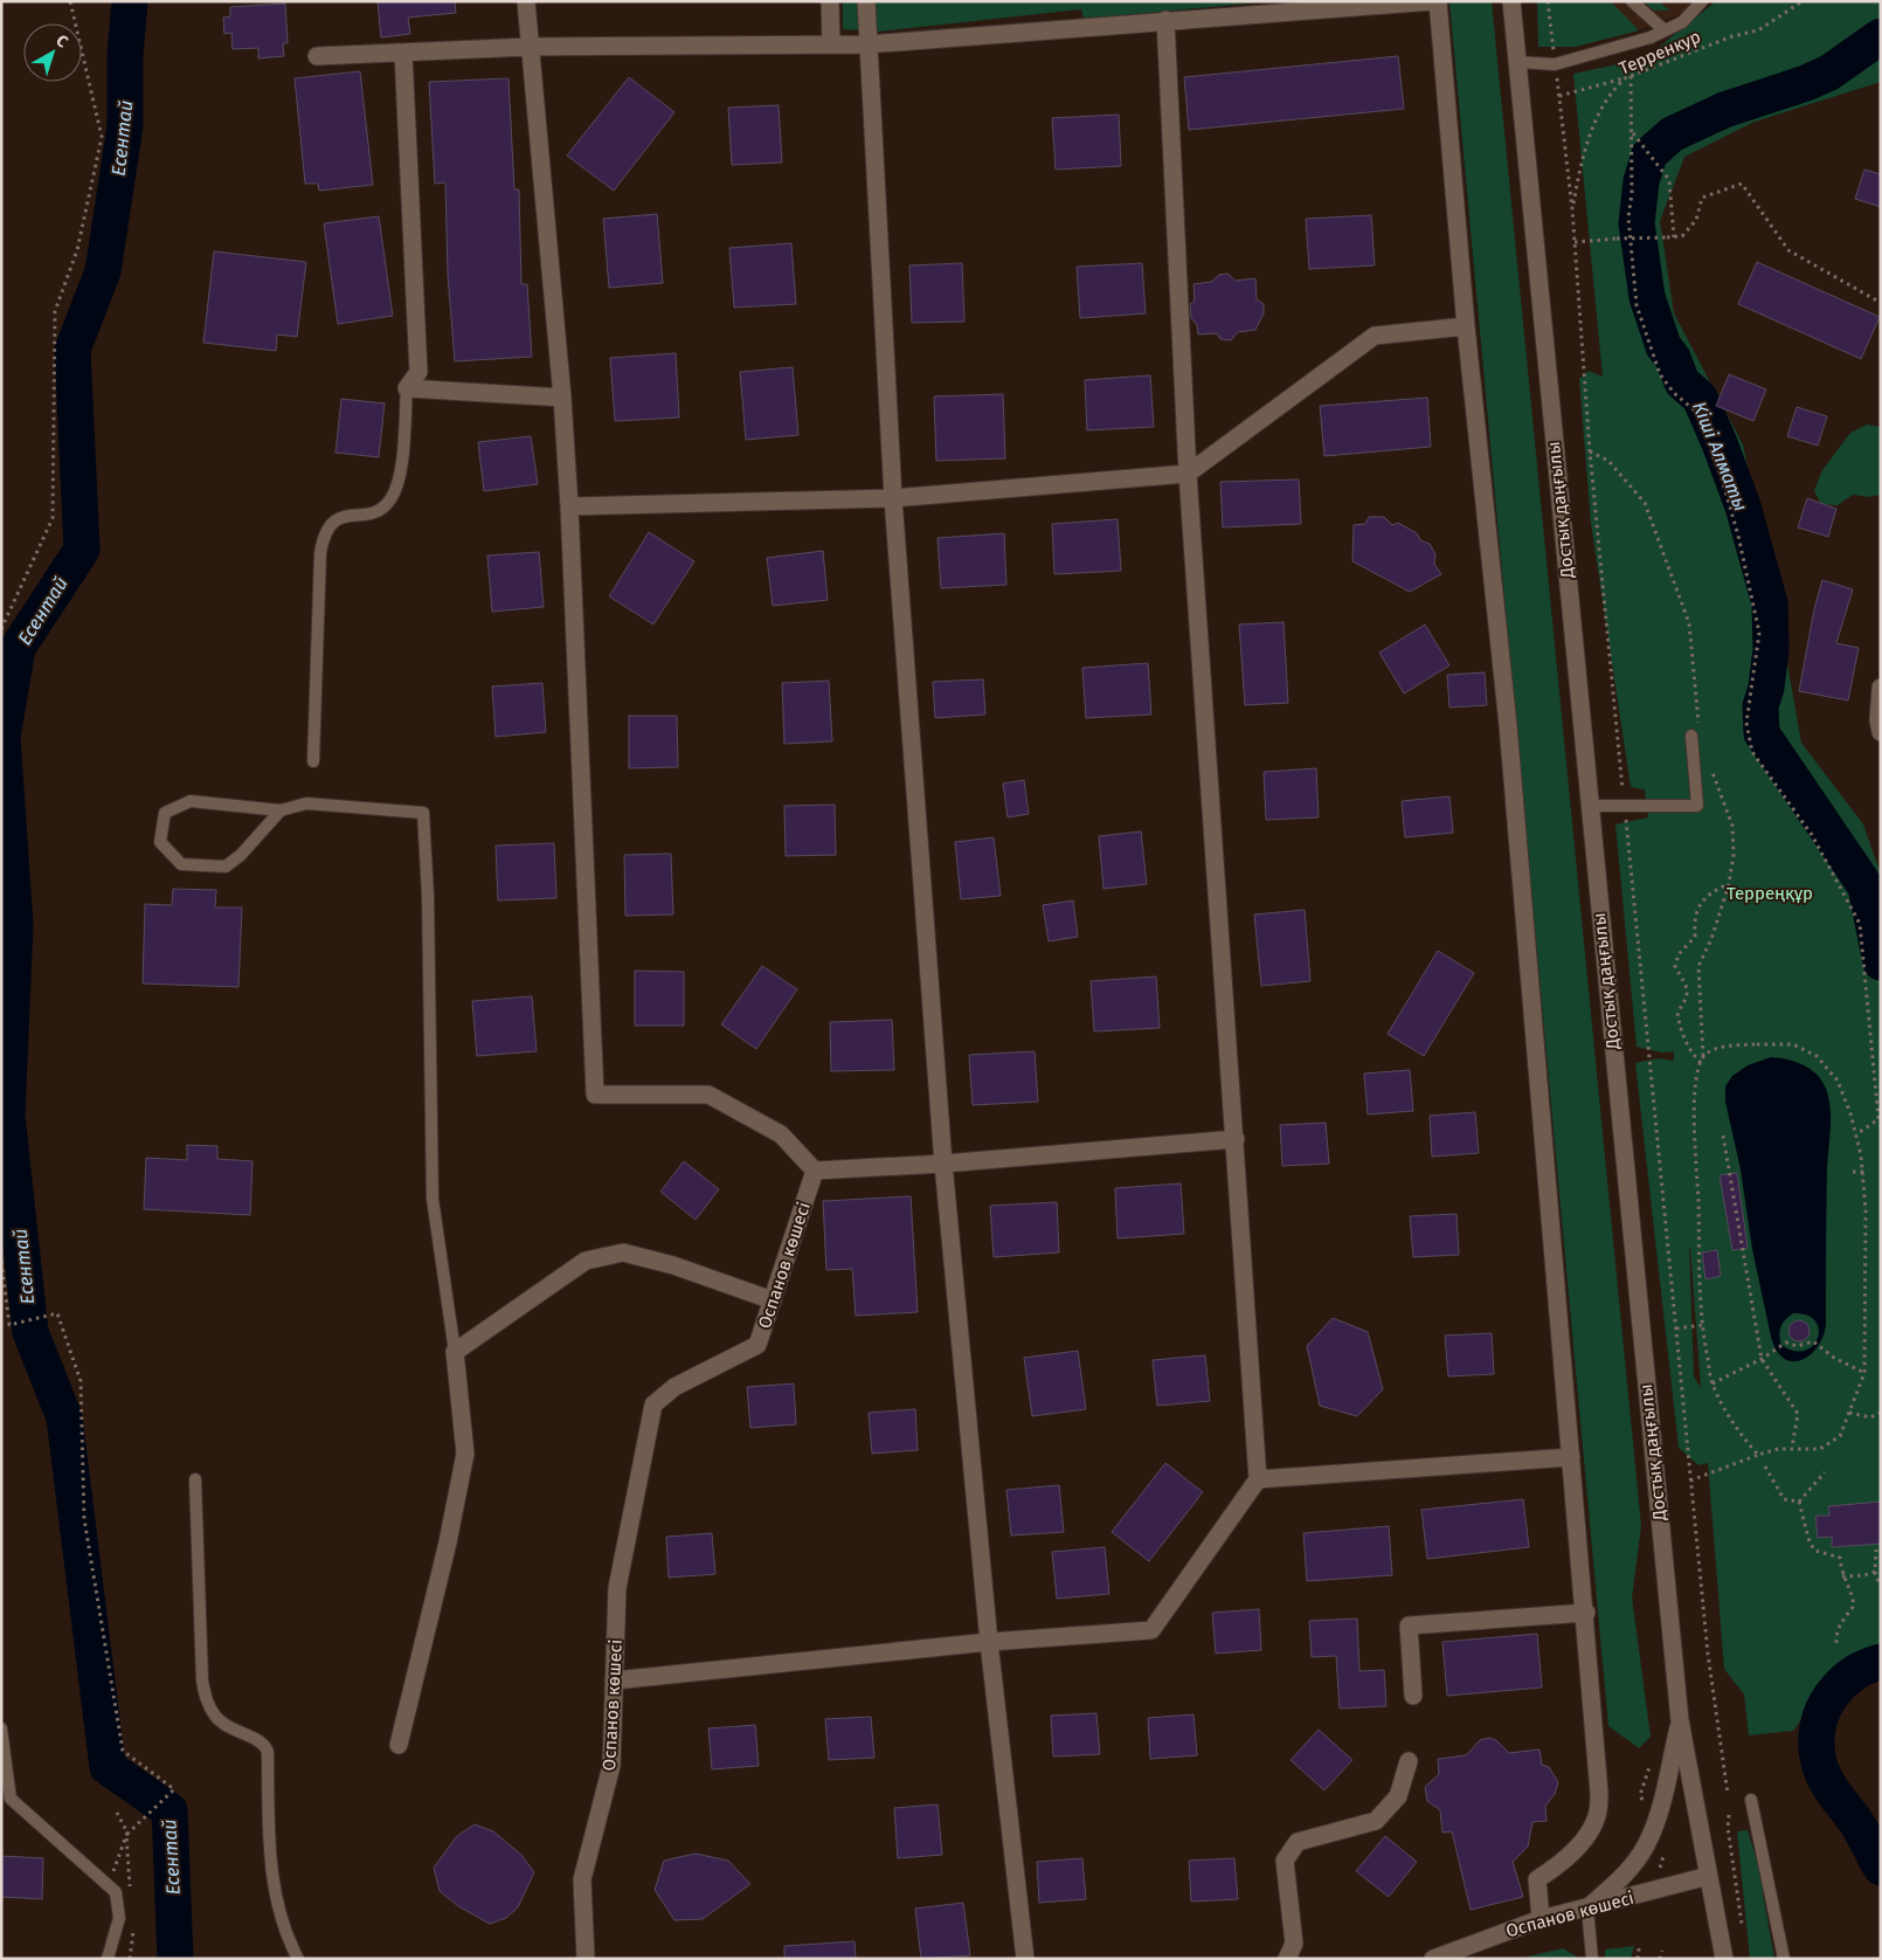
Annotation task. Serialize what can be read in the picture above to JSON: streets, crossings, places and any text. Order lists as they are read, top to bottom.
{
  "streets": {
    "street": ["Достық даңғылы", "Оспанов көшесі"],
    "path": ["Терренкур"]
  },
  "crossings": [
    ["Достық даңғылы", "Оспанов көшесі"]
  ],
  "water": ["Есентай", "Кіші Алматы"],
  "parks": ["Терреңқұр"],
  "north": "top right"
}
